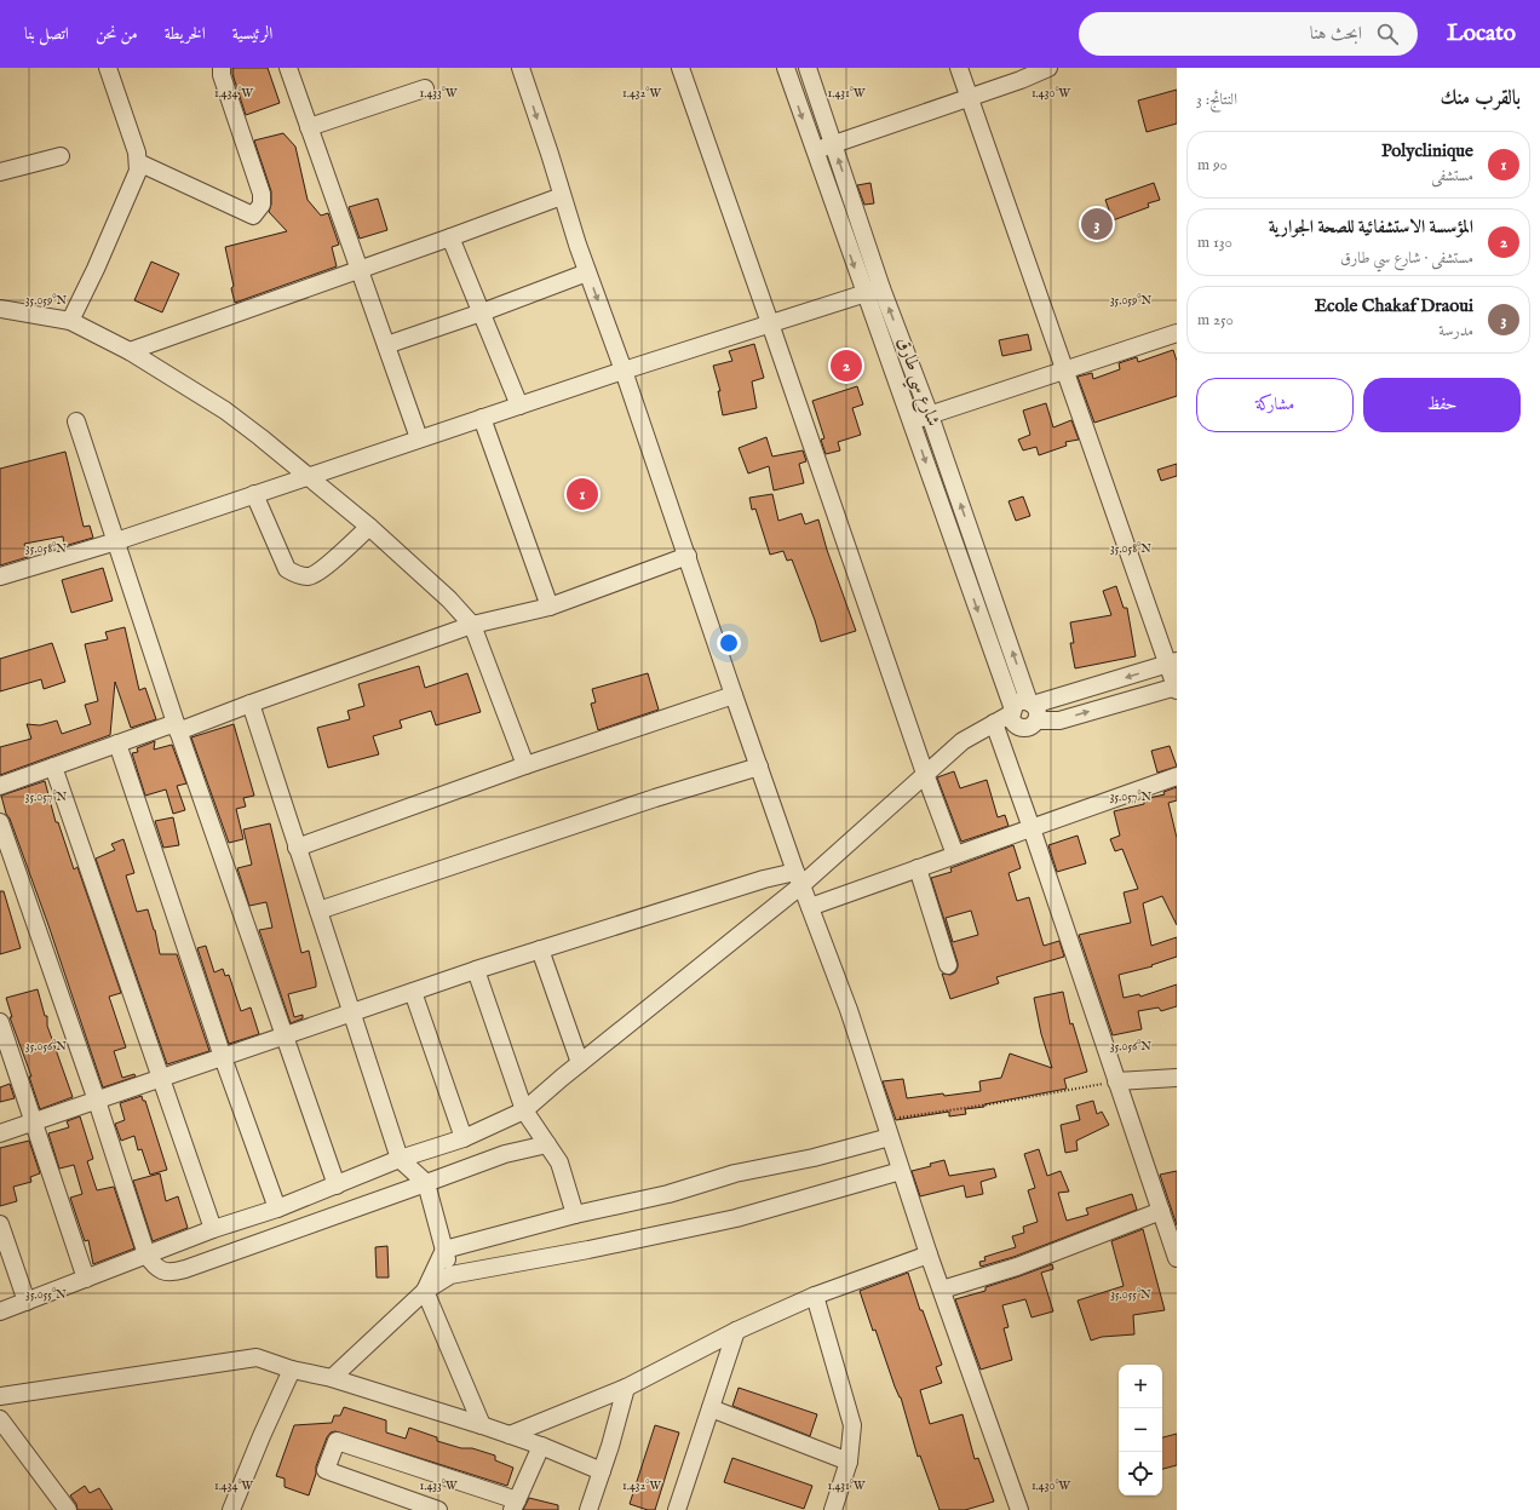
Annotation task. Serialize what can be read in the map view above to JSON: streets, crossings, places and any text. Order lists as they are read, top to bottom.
{
  "streets": {
    "street": ["شارع سي طارق"]
  },
  "page": {
    "header": "Locato",
    "search": "ابحث هنا",
    "nav": [
      "الرئيسية",
      "الخريطة",
      "من نحن",
      "اتصل بنا"
    ],
    "heading": ["بالقرب منك", "النتائج: 3"],
    "list": [
      {
        "mark": "1",
        "name": "Polyclinique",
        "note": "مستشفى",
        "value": "90 m"
      },
      {
        "mark": "2",
        "name": "المؤسسة الاستشفائية للصحة الجوارية",
        "note": "مستشفى · شارع سي طارق",
        "value": "130 m"
      },
      {
        "mark": "3",
        "name": "Ecole Chakaf Draoui",
        "note": "مدرسة",
        "value": "250 m"
      }
    ],
    "pins": ["3", "2", "1"],
    "buttons": ["حفظ", "مشاركة"],
    "map_buttons": ["+", "−"]
  },
  "coordinates": [
    "1.434°W",
    "1.433°W",
    "1.432°W",
    "1.431°W",
    "1.430°W",
    "35.059°N",
    "35.058°N",
    "35.057°N",
    "35.056°N",
    "35.055°N"
  ]
}
